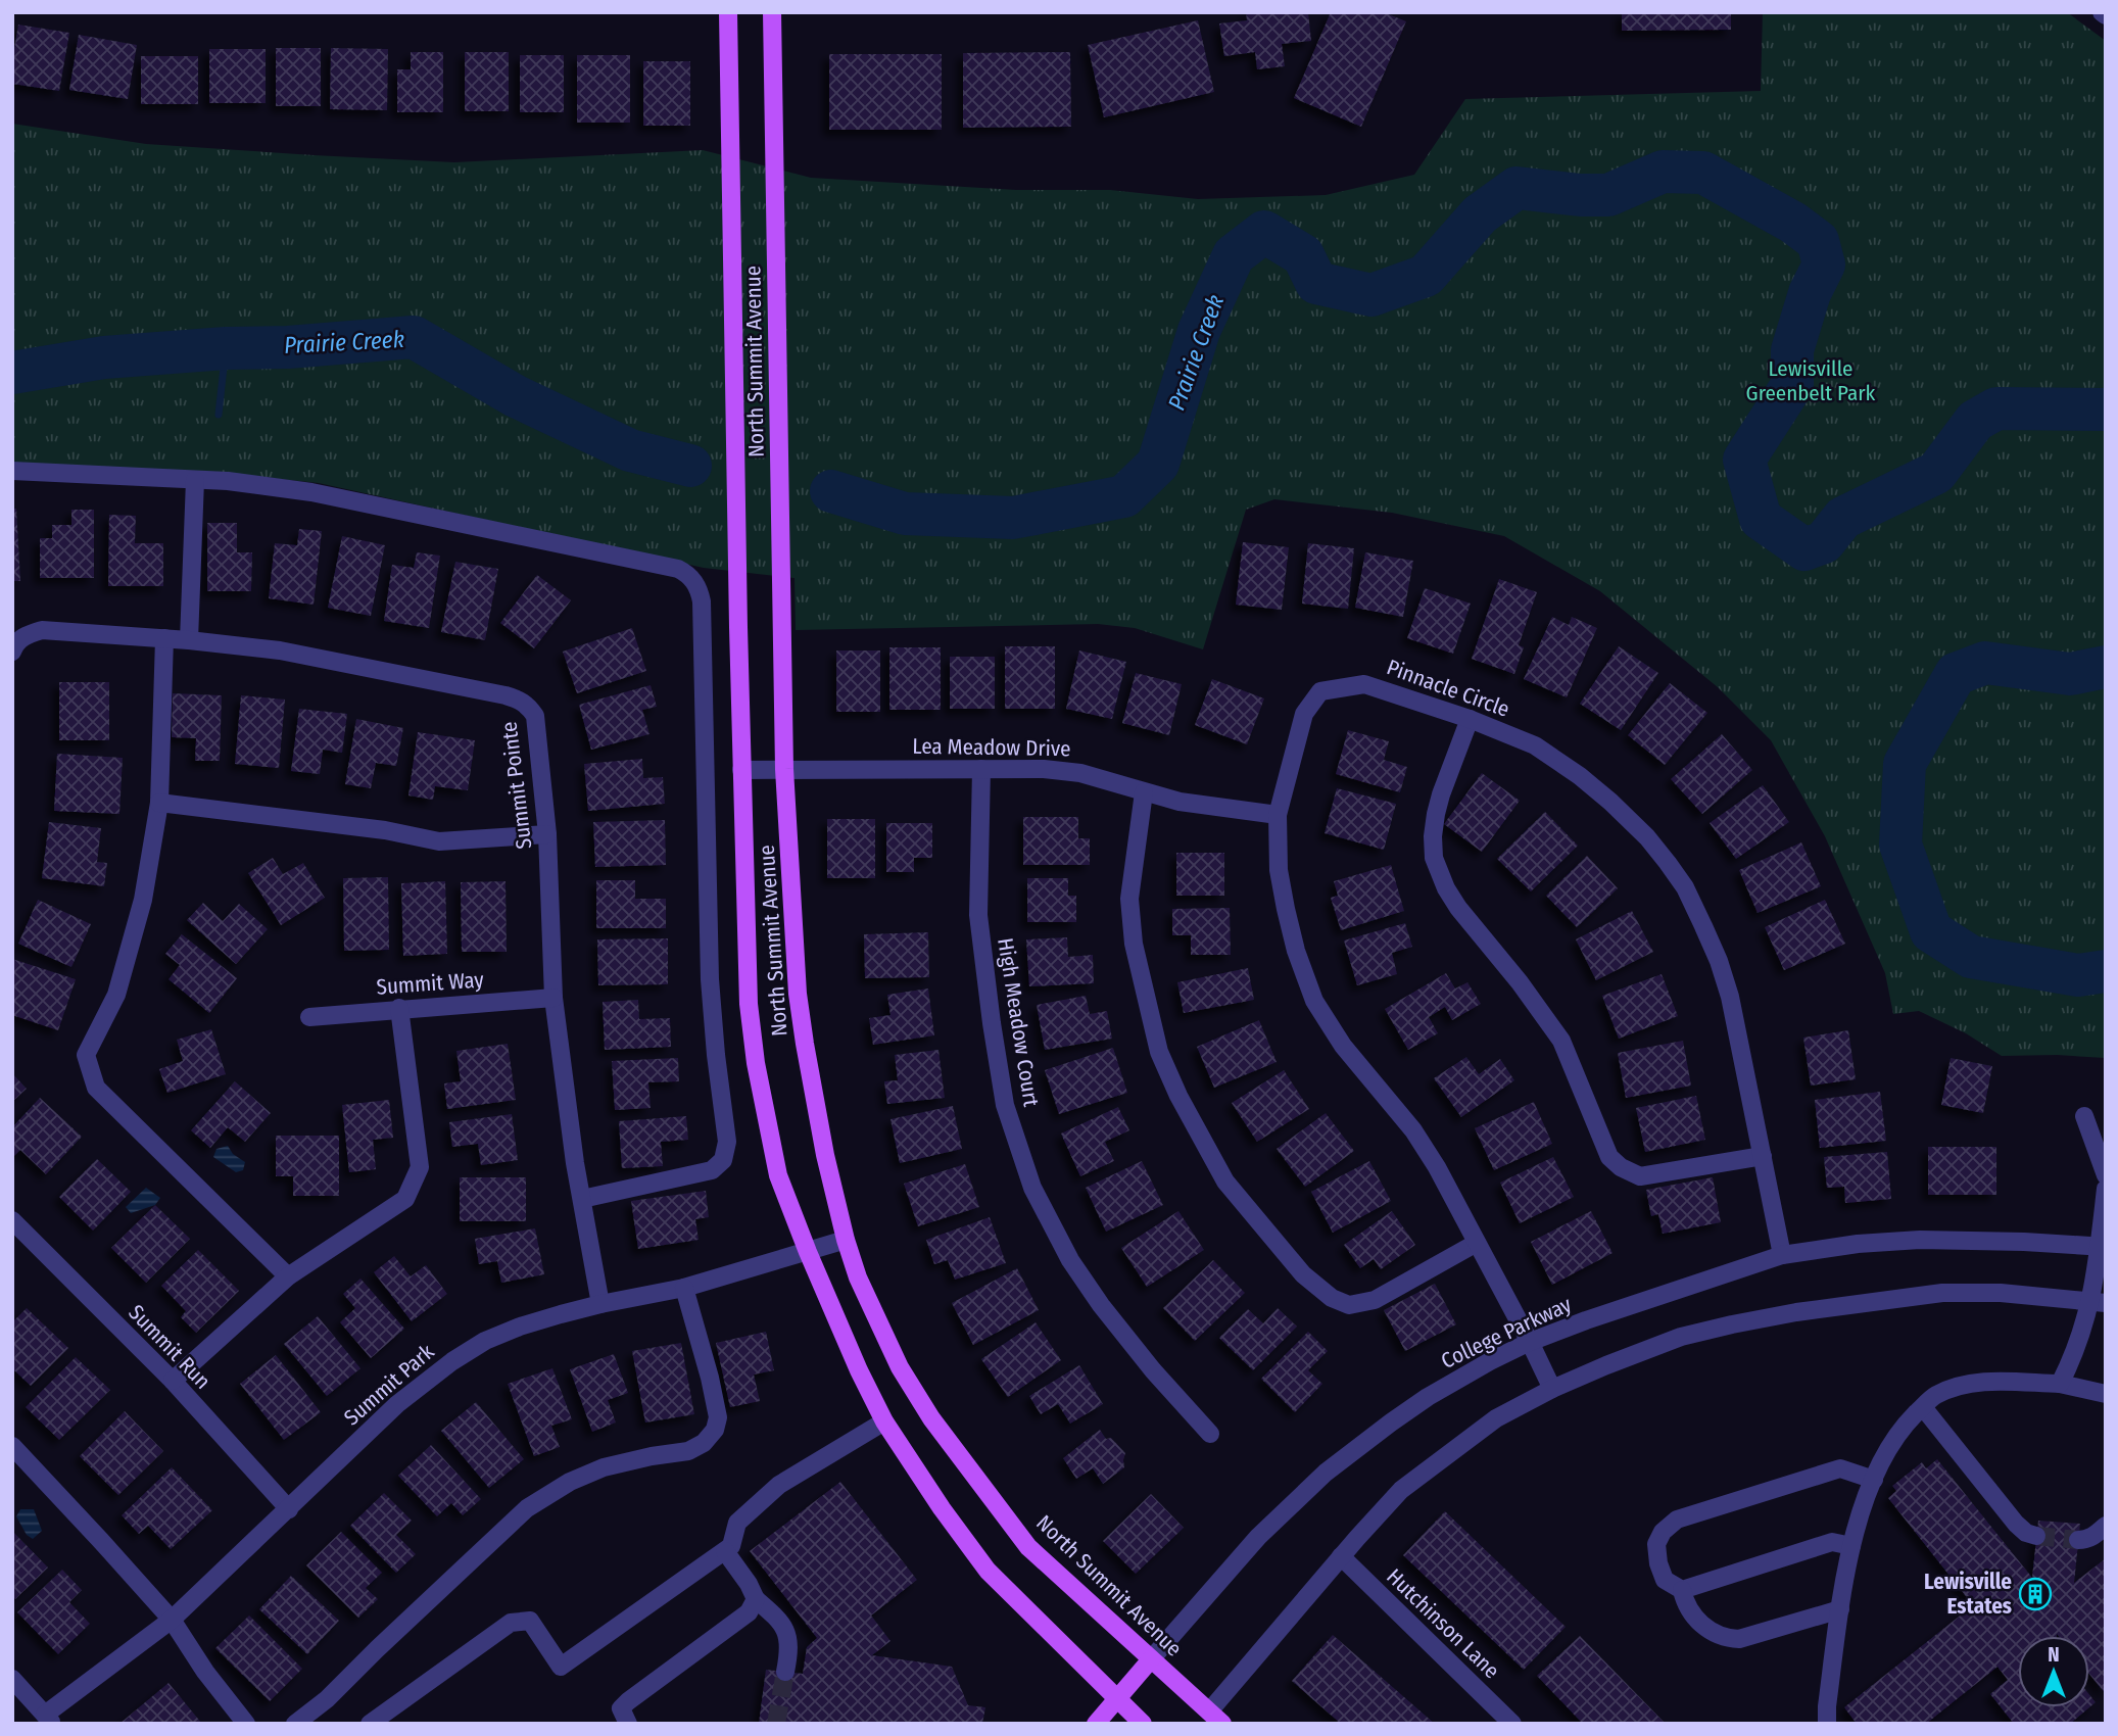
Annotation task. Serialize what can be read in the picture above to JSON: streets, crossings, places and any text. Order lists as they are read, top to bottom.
{
  "streets": {
    "main road": ["North Summit Avenue", "College Parkway"],
    "street": [
      "Pinnacle Circle",
      "Lea Meadow Drive",
      "Summit Pointe",
      "Summit Way",
      "High Meadow Court",
      "Summit Run",
      "Summit Park",
      "Hutchinson Lane"
    ]
  },
  "crossings": [
    ["North Summit Avenue", "Lea Meadow Drive"],
    ["North Summit Avenue", "College Parkway"],
    ["North Summit Avenue", "Summit Park"],
    ["Pinnacle Circle", "Lea Meadow Drive"],
    ["Pinnacle Circle", "College Parkway"],
    ["Lea Meadow Drive", "High Meadow Court"],
    ["Summit Pointe", "Summit Way"],
    ["Summit Pointe", "Summit Park"],
    ["Summit Run", "Summit Park"]
  ],
  "water": ["Prairie Creek"],
  "parks": ["Lewisville Greenbelt Park"],
  "places": {
    "building": ["Lewisville Estates"]
  },
  "north": "top"
}
